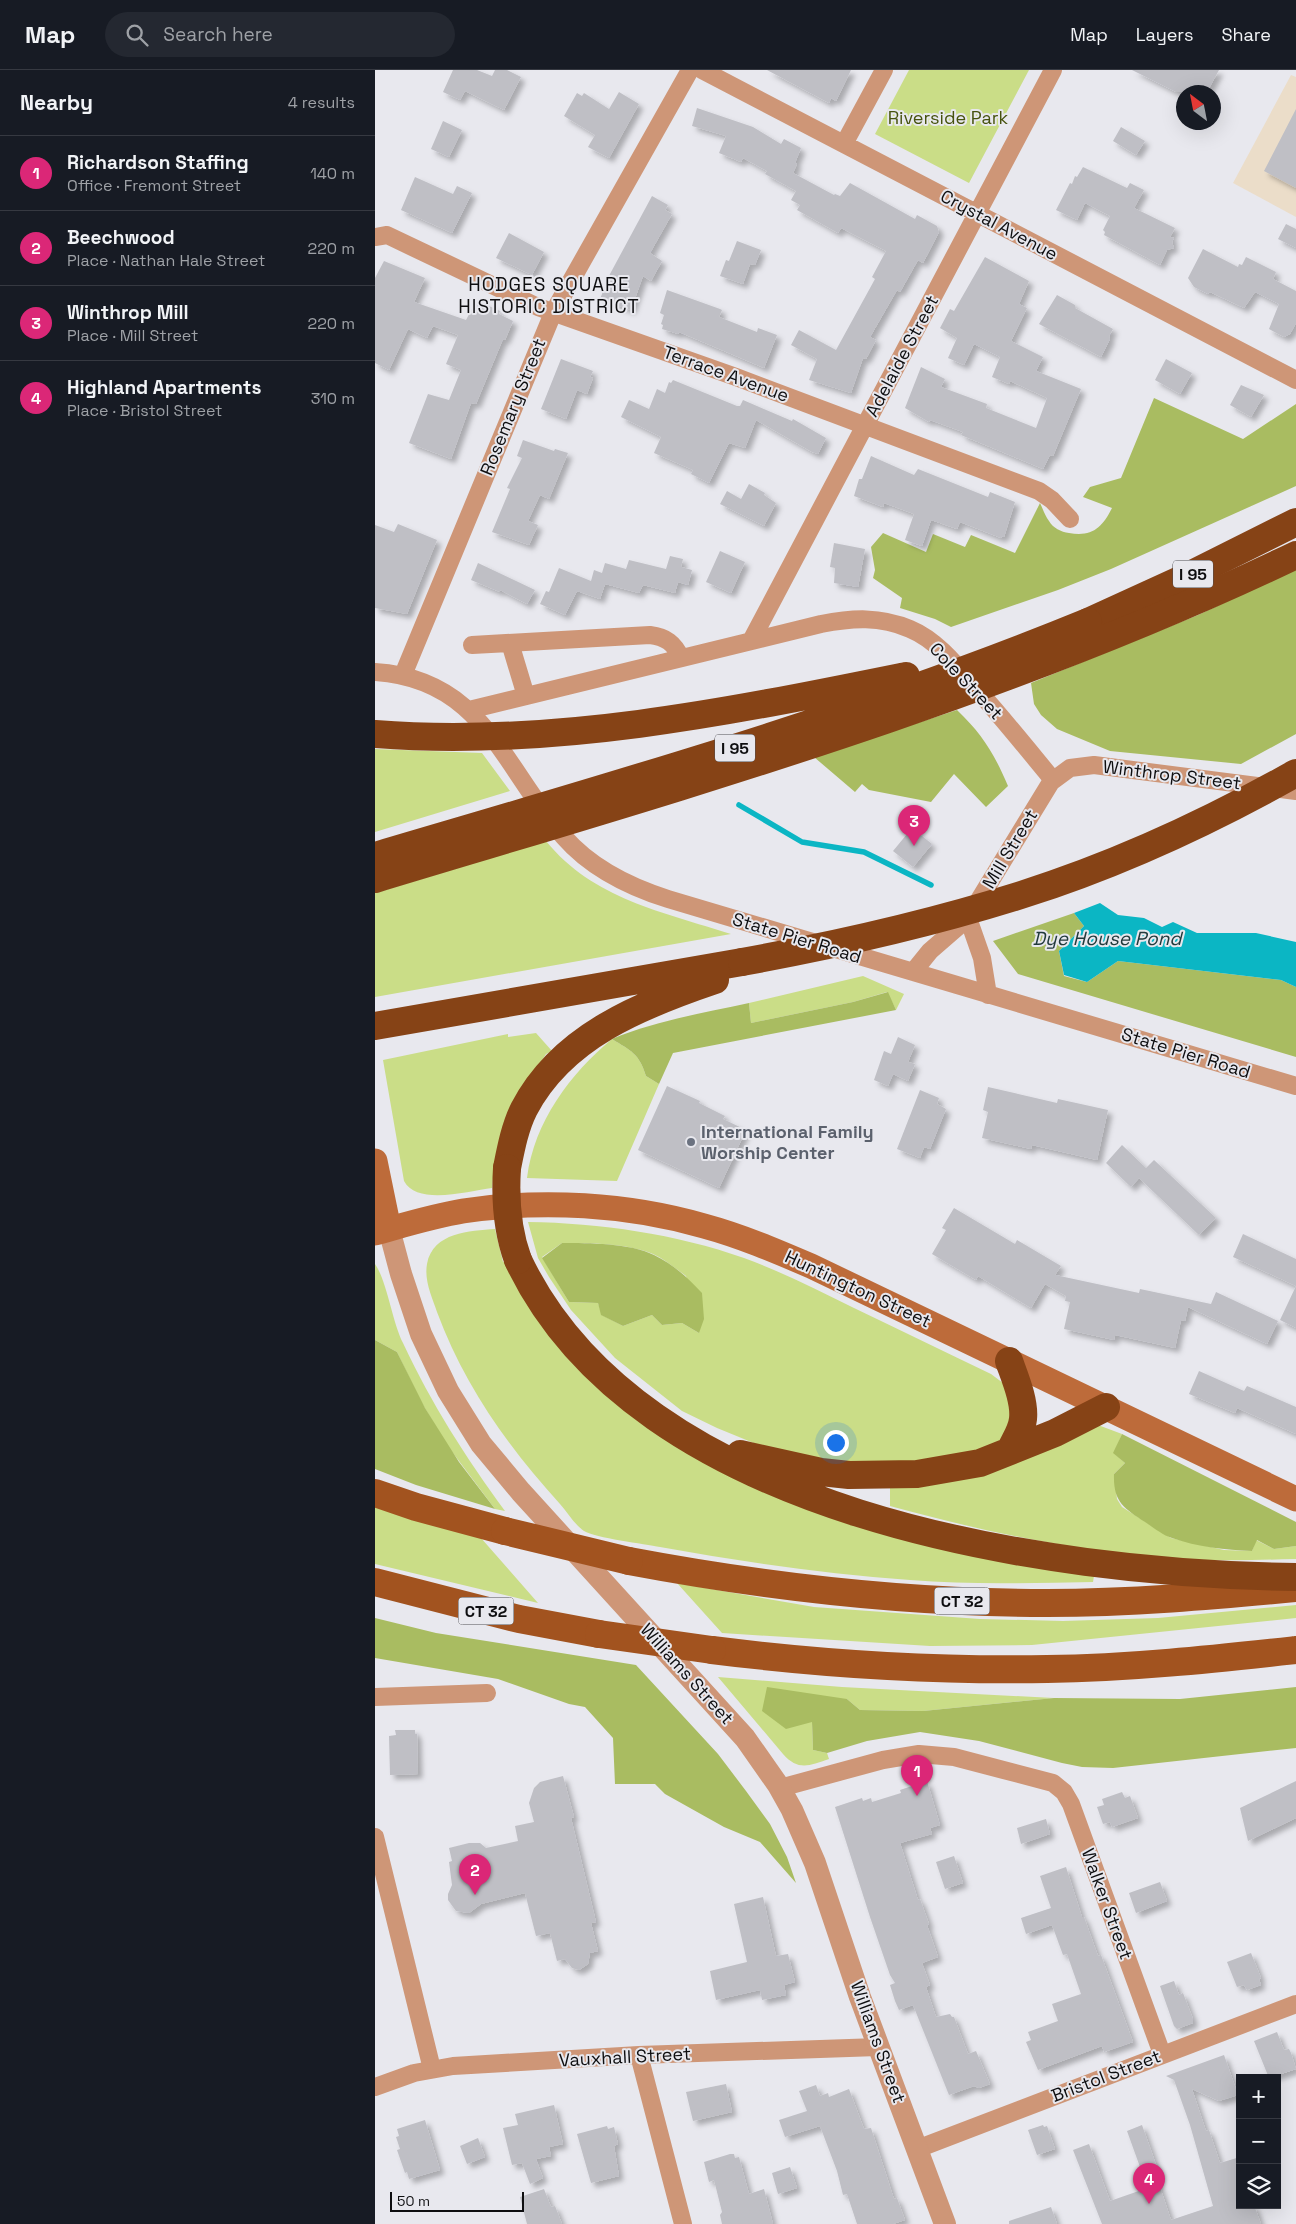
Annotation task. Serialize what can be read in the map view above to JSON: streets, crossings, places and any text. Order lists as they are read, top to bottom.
{
  "streets": {
    "highway": ["I 95"],
    "main road": ["Huntington Street", "CT 32", "Williams Street"],
    "street": [
      "Crystal Avenue",
      "Adelaide Street",
      "Terrace Avenue",
      "Rosemary Street",
      "Cole Street",
      "Winthrop Street",
      "Mill Street",
      "State Pier Road",
      "Walker Street",
      "Vauxhall Street",
      "Bristol Street"
    ]
  },
  "crossings": [
    ["Crystal Avenue", "Adelaide Street"],
    ["Adelaide Street", "Terrace Avenue"],
    ["Adelaide Street", "Cole Street"],
    ["Terrace Avenue", "Rosemary Street"],
    ["Rosemary Street", "State Pier Road"],
    ["Cole Street", "Winthrop Street"],
    ["Cole Street", "Mill Street"],
    ["Cole Street", "State Pier Road"],
    ["Winthrop Street", "Mill Street"],
    ["Mill Street", "State Pier Road"],
    ["Huntington Street", "Williams Street"],
    ["Williams Street", "Walker Street"],
    ["Williams Street", "Vauxhall Street"],
    ["Williams Street", "Bristol Street"],
    ["Walker Street", "Bristol Street"]
  ],
  "districts": ["HODGES SQUARE HISTORIC DISTRICT"],
  "water": ["Dye House Pond"],
  "parks": ["Riverside Park"],
  "places": ["International Family Worship Center"],
  "scale_bar": "50 m",
  "north": "top left",
  "page": {
    "header": "Map",
    "search": "Search here",
    "nav": ["Map", "Layers", "Share"],
    "heading": ["Nearby", "4 results"],
    "list": [
      {
        "mark": "1",
        "name": "Richardson Staffing",
        "note": "Office · Fremont Street",
        "value": "140 m"
      },
      {
        "mark": "2",
        "name": "Beechwood",
        "note": "Place · Nathan Hale Street",
        "value": "220 m"
      },
      {
        "mark": "3",
        "name": "Winthrop Mill",
        "note": "Place · Mill Street",
        "value": "220 m"
      },
      {
        "mark": "4",
        "name": "Highland Apartments",
        "note": "Place · Bristol Street",
        "value": "310 m"
      }
    ],
    "pins": [
      "3",
      "1",
      "2",
      "4"
    ],
    "map_buttons": ["+", "−"],
    "scale": "50 m"
  }
}
